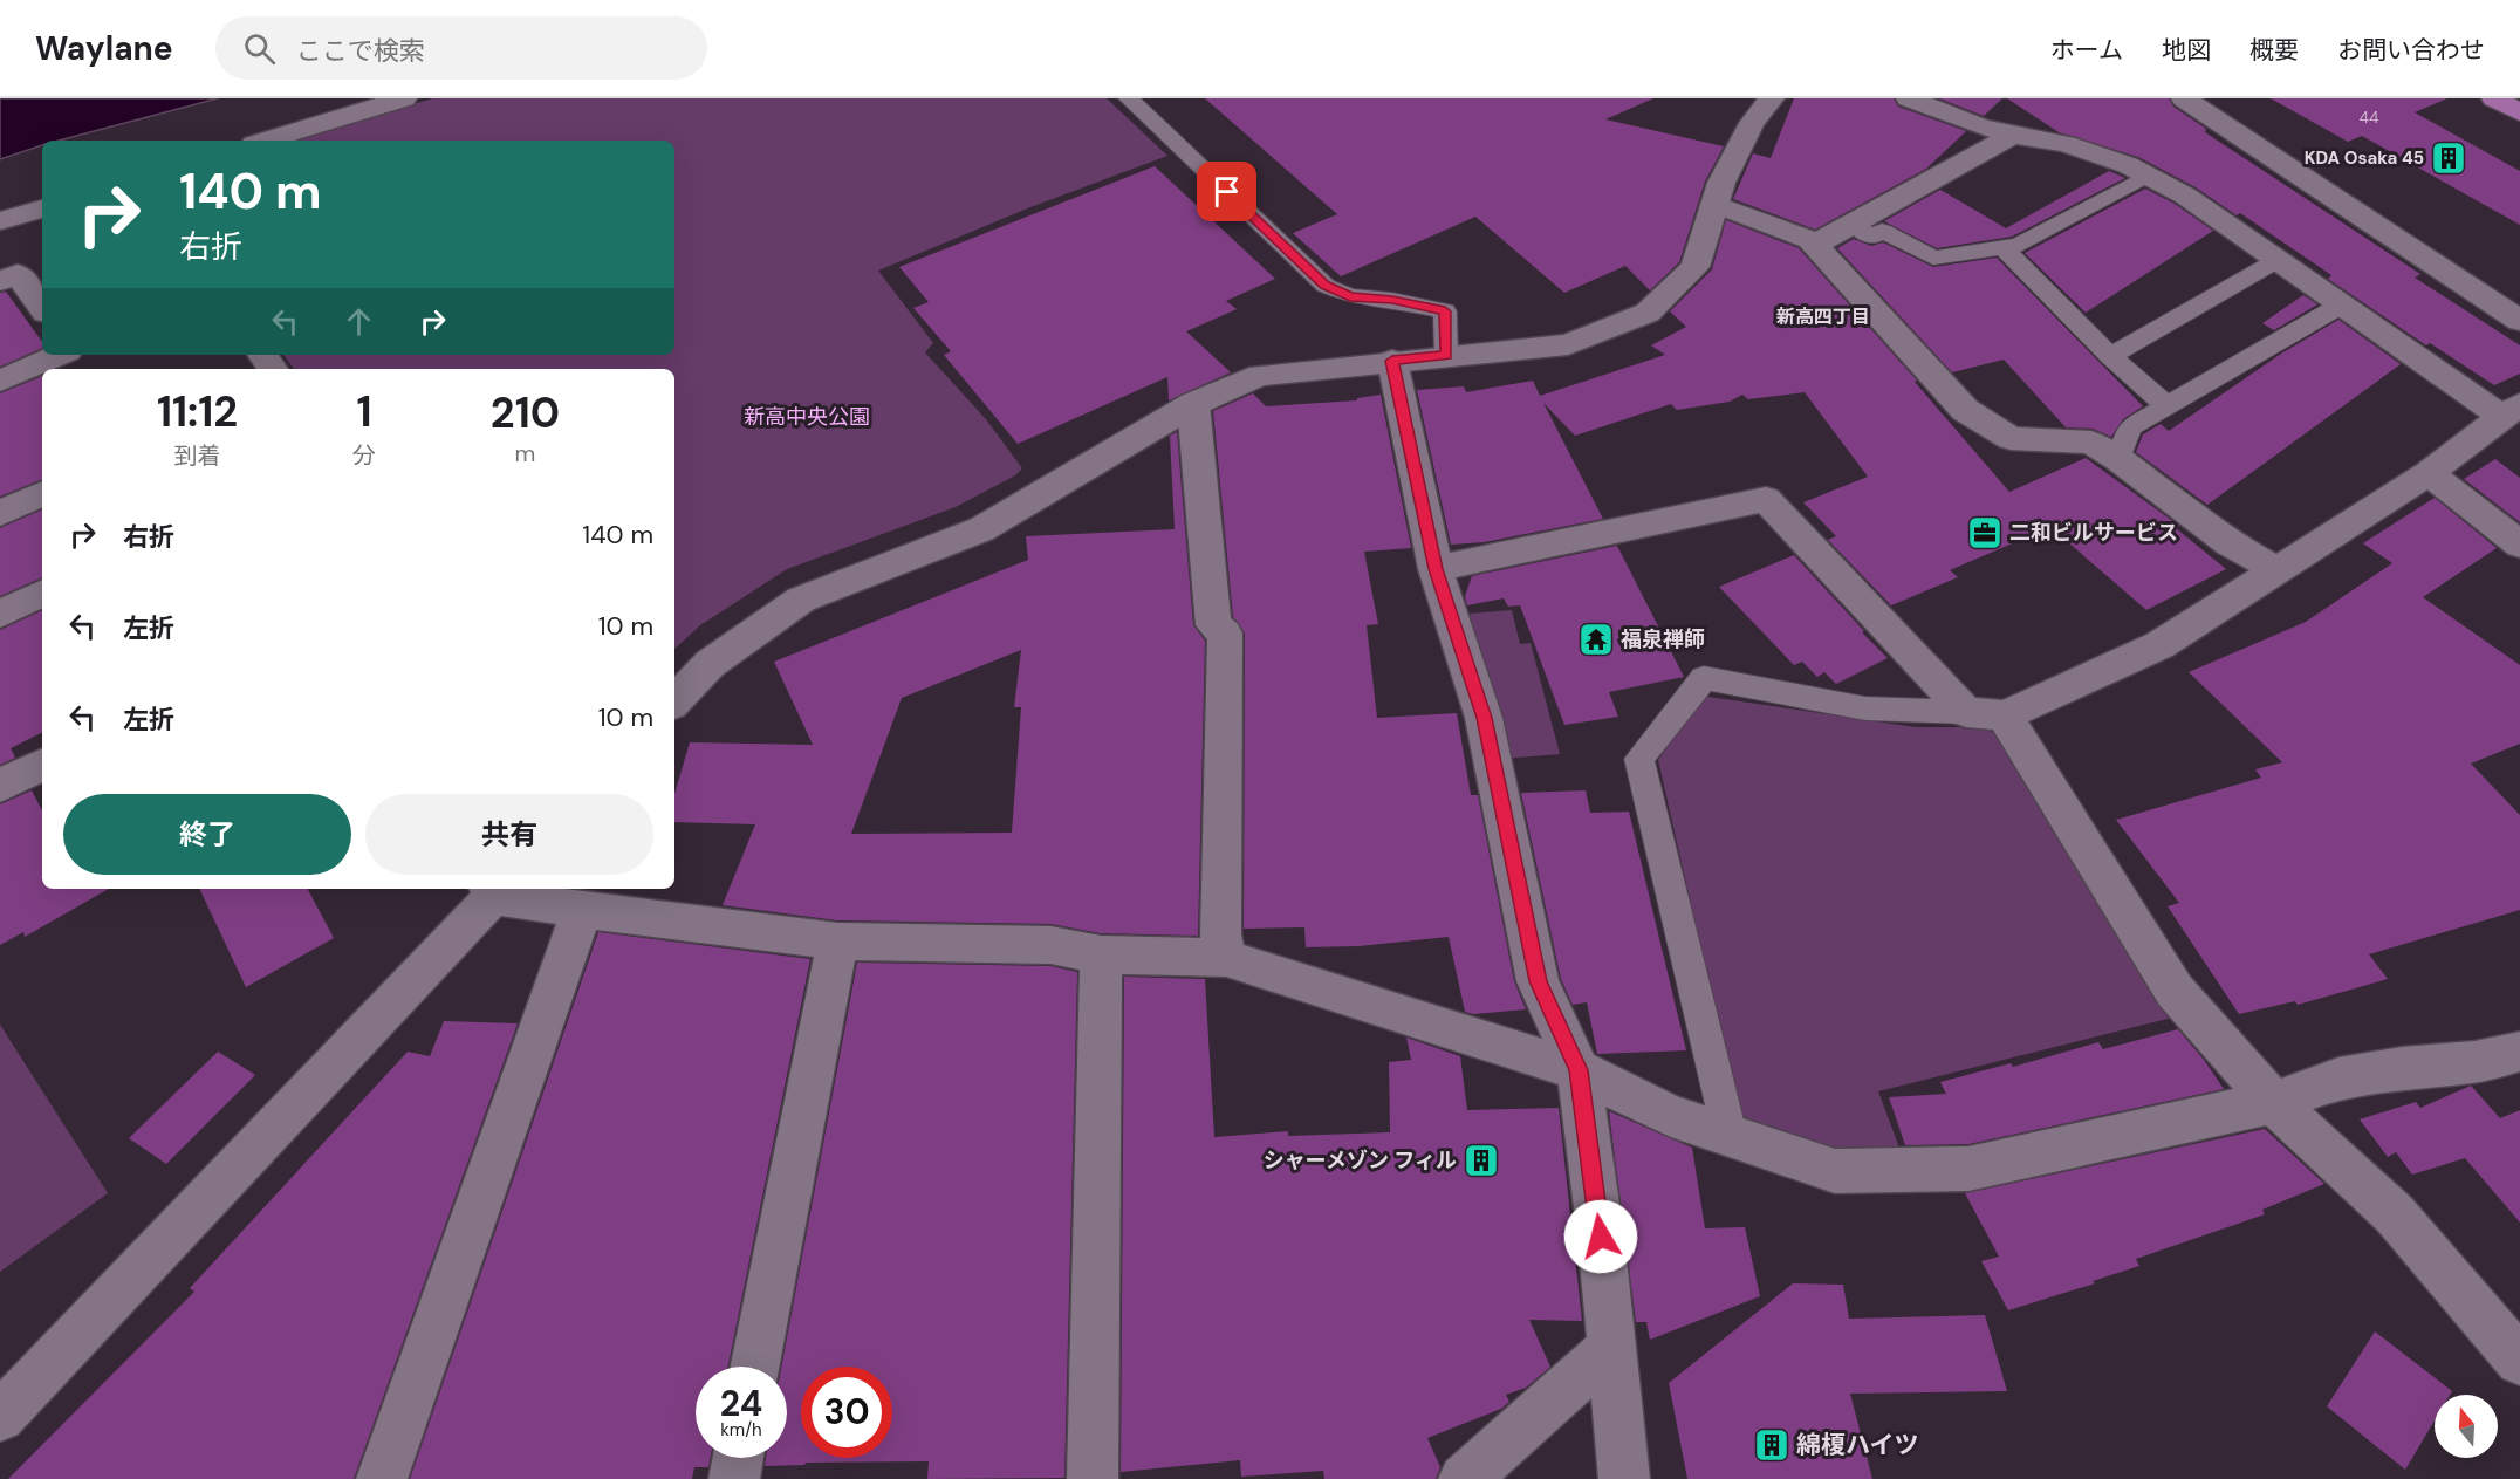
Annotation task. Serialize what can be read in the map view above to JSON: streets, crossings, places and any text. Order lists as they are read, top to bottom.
{
  "districts": ["新高四丁目"],
  "parks": ["新高中央公園"],
  "places": {
    "building": ["KDA Osaka 45", "シャーメゾン フィル", "綿榎ハイツ"],
    "office": ["二和ビルサービス"],
    "temple": ["福泉禅師"]
  },
  "house_numbers": ["44"],
  "north": "top",
  "page": {
    "header": "Waylane",
    "search": "ここで検索",
    "nav": [
      "ホーム",
      "地図",
      "概要",
      "お問い合わせ"
    ],
    "turn": ["140 m", "右折"],
    "eta": [
      "11:12",
      "到着",
      "1",
      "分",
      "210",
      "m"
    ],
    "list": [
      {
        "name": "右折",
        "value": "140 m"
      },
      {
        "name": "左折",
        "value": "10 m"
      },
      {
        "name": "左折",
        "value": "10 m"
      }
    ],
    "buttons": ["終了", "共有"],
    "speed": "24 km/h",
    "limit": "30"
  }
}
